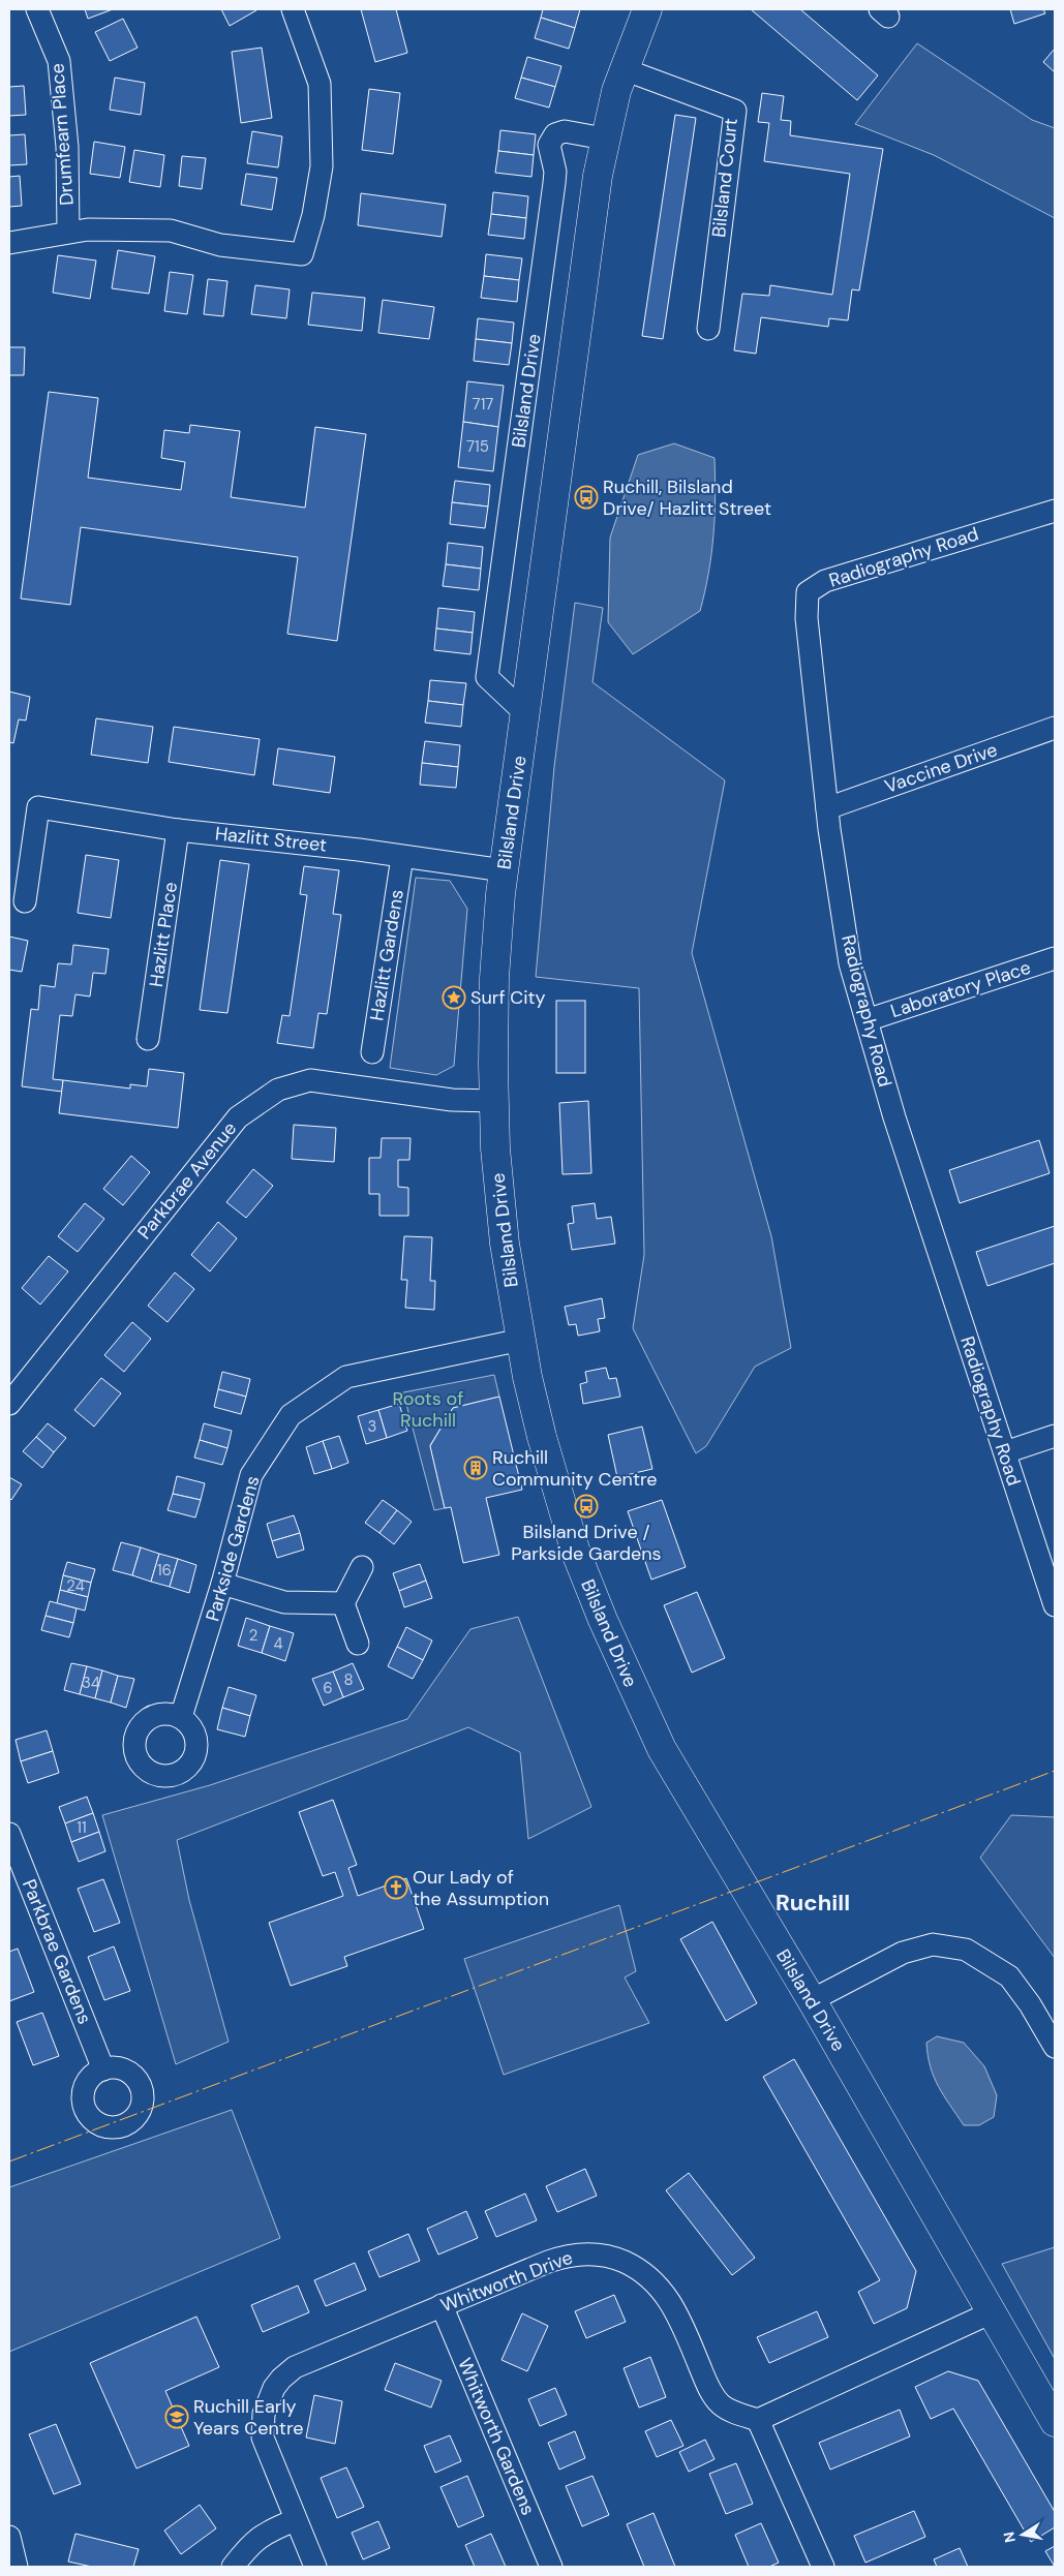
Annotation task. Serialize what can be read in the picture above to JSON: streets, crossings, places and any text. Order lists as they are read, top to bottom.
{
  "streets": {
    "main road": ["Bilsland Drive"],
    "street": [
      "Drumfearn Place",
      "Bilsland Court",
      "Radiography Road",
      "Vaccine Drive",
      "Hazlitt Street",
      "Hazlitt Place",
      "Hazlitt Gardens",
      "Laboratory Place",
      "Parkbrae Avenue",
      "Parkside Gardens",
      "Parkbrae Gardens",
      "Whitworth Drive",
      "Whitworth Gardens"
    ]
  },
  "crossings": [
    ["Bilsland Court", "Bilsland Drive"],
    ["Bilsland Drive", "Hazlitt Street"],
    ["Bilsland Drive", "Parkbrae Avenue"],
    ["Bilsland Drive", "Parkside Gardens"],
    ["Radiography Road", "Vaccine Drive"],
    ["Radiography Road", "Laboratory Place"],
    ["Hazlitt Street", "Hazlitt Place"],
    ["Hazlitt Street", "Hazlitt Gardens"],
    ["Whitworth Drive", "Whitworth Gardens"]
  ],
  "districts": ["Ruchill"],
  "parks": ["Roots of Ruchill"],
  "places": {
    "bus stop": ["Ruchill, Bilsland Drive/ Hazlitt Street", "Bilsland Drive / Parkside Gardens"],
    "place": ["Surf City"],
    "building": ["Ruchill Community Centre"],
    "church": ["Our Lady of the Assumption"],
    "school or university": ["Ruchill Early Years Centre"]
  },
  "house_numbers": [
    "717",
    "715",
    "3",
    "16",
    "24",
    "2",
    "4",
    "8",
    "34",
    "6",
    "11"
  ],
  "north": "left"
}
